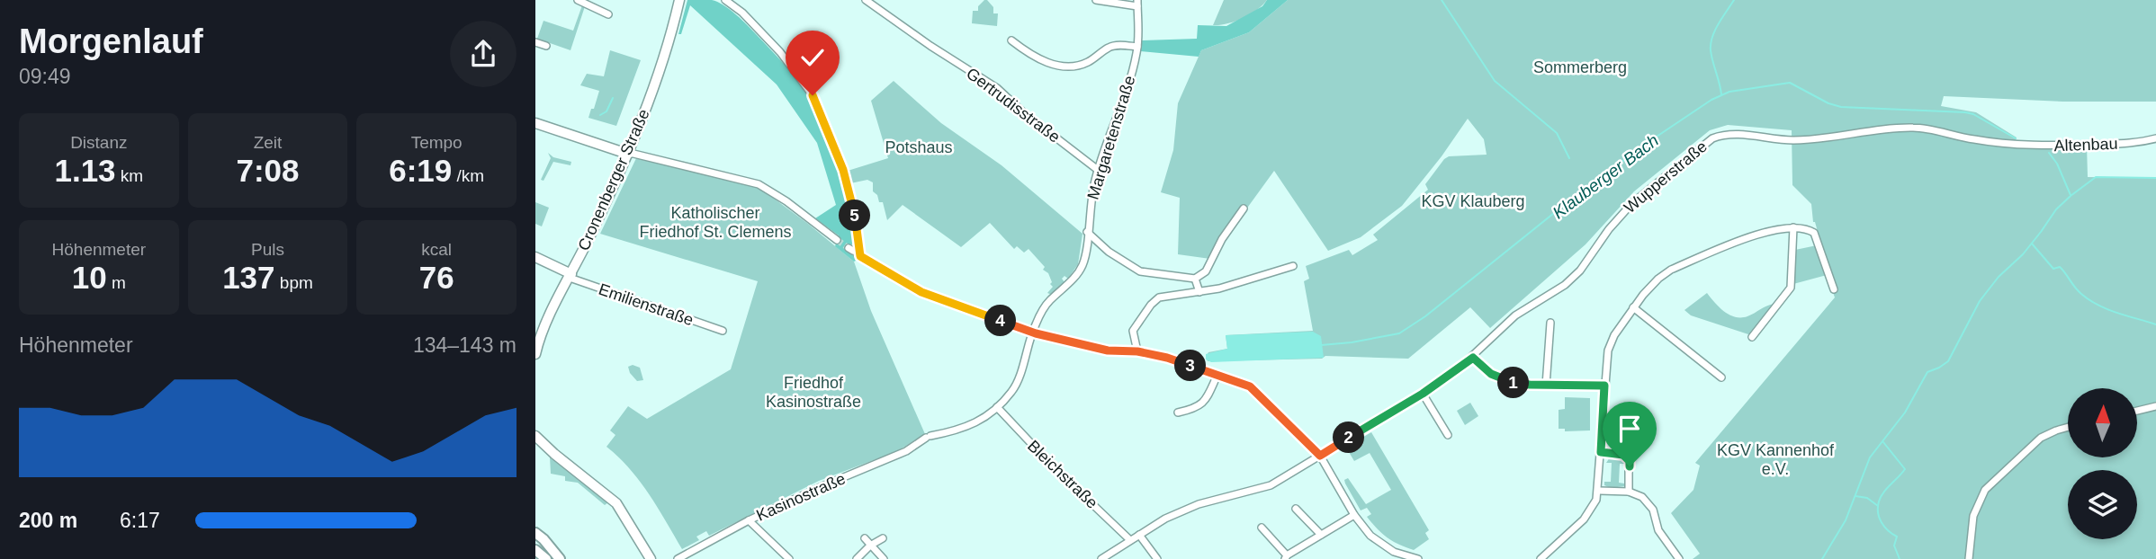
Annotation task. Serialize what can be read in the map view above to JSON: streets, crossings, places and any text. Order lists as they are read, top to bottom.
{
  "streets": {
    "main road": ["Cronenberger Straße"],
    "street": [
      "Gertrudisstraße",
      "Margaretenstraße",
      "Altenbau",
      "Wupperstraße",
      "Emilienstraße",
      "Bleichstraße",
      "Kasinostraße"
    ]
  },
  "crossings": [
    ["Gertrudisstraße", "Margaretenstraße"],
    ["Margaretenstraße", "Kasinostraße"],
    ["Altenbau", "Wupperstraße"],
    ["Wupperstraße", "Bleichstraße"],
    ["Cronenberger Straße", "Emilienstraße"],
    ["Bleichstraße", "Kasinostraße"]
  ],
  "water": ["Klauberger Bach"],
  "parks": [
    "Sommerberg",
    "Potshaus",
    "KGV Klauberg",
    "Katholischer Friedhof St. Clemens",
    "Friedhof Kasinostraße",
    "KGV Kannenhof e.V."
  ],
  "north": "top",
  "page": {
    "heading": ["Morgenlauf", "09:49"],
    "stats": [
      ["Distanz", "1.13 km"],
      ["Zeit", "7:08"],
      ["Tempo", "6:19 /km"],
      ["Höhenmeter", "10 m"],
      ["Puls", "137 bpm"],
      ["kcal", "76"]
    ],
    "pins": [
      "5",
      "4",
      "3",
      "1",
      "2"
    ],
    "chart": ["Höhenmeter", "134–143 m"],
    "list": [
      {
        "name": "200 m",
        "note": "6:17"
      }
    ]
  }
}
